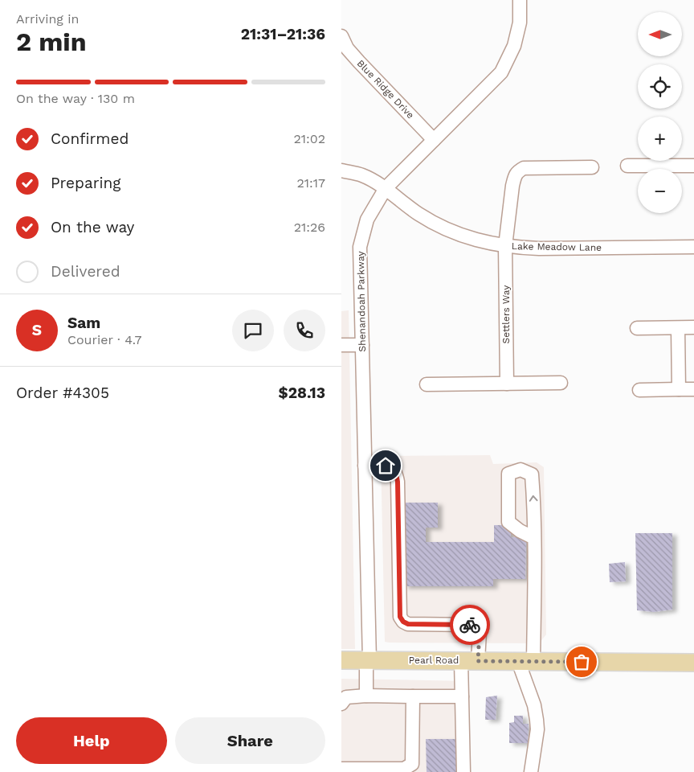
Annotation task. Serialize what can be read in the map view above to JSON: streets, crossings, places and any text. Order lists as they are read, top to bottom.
{
  "streets": {
    "main road": ["Pearl Road"],
    "street": [
      "Blue Ridge Drive",
      "Lake Meadow Lane",
      "Shenandoah Parkway",
      "Settlers Way"
    ]
  },
  "crossings": [
    ["Blue Ridge Drive", "Shenandoah Parkway"],
    ["Lake Meadow Lane", "Shenandoah Parkway"],
    ["Lake Meadow Lane", "Settlers Way"],
    ["Shenandoah Parkway", "Pearl Road"]
  ],
  "north": "left",
  "page": {
    "heading": ["2 min", "Arriving in", "21:31–21:36"],
    "panel": [
      "Sam",
      "Courier · 4.7",
      "Order #4305",
      "$28.13"
    ],
    "map_buttons": ["+", "−"],
    "bar": "On the way · 130 m",
    "list": [
      ["Confirmed", "21:02"],
      ["Preparing", "21:17"],
      ["On the way", "21:26"],
      "Delivered"
    ],
    "round": "S",
    "buttons": ["Help", "Share"]
  }
}
